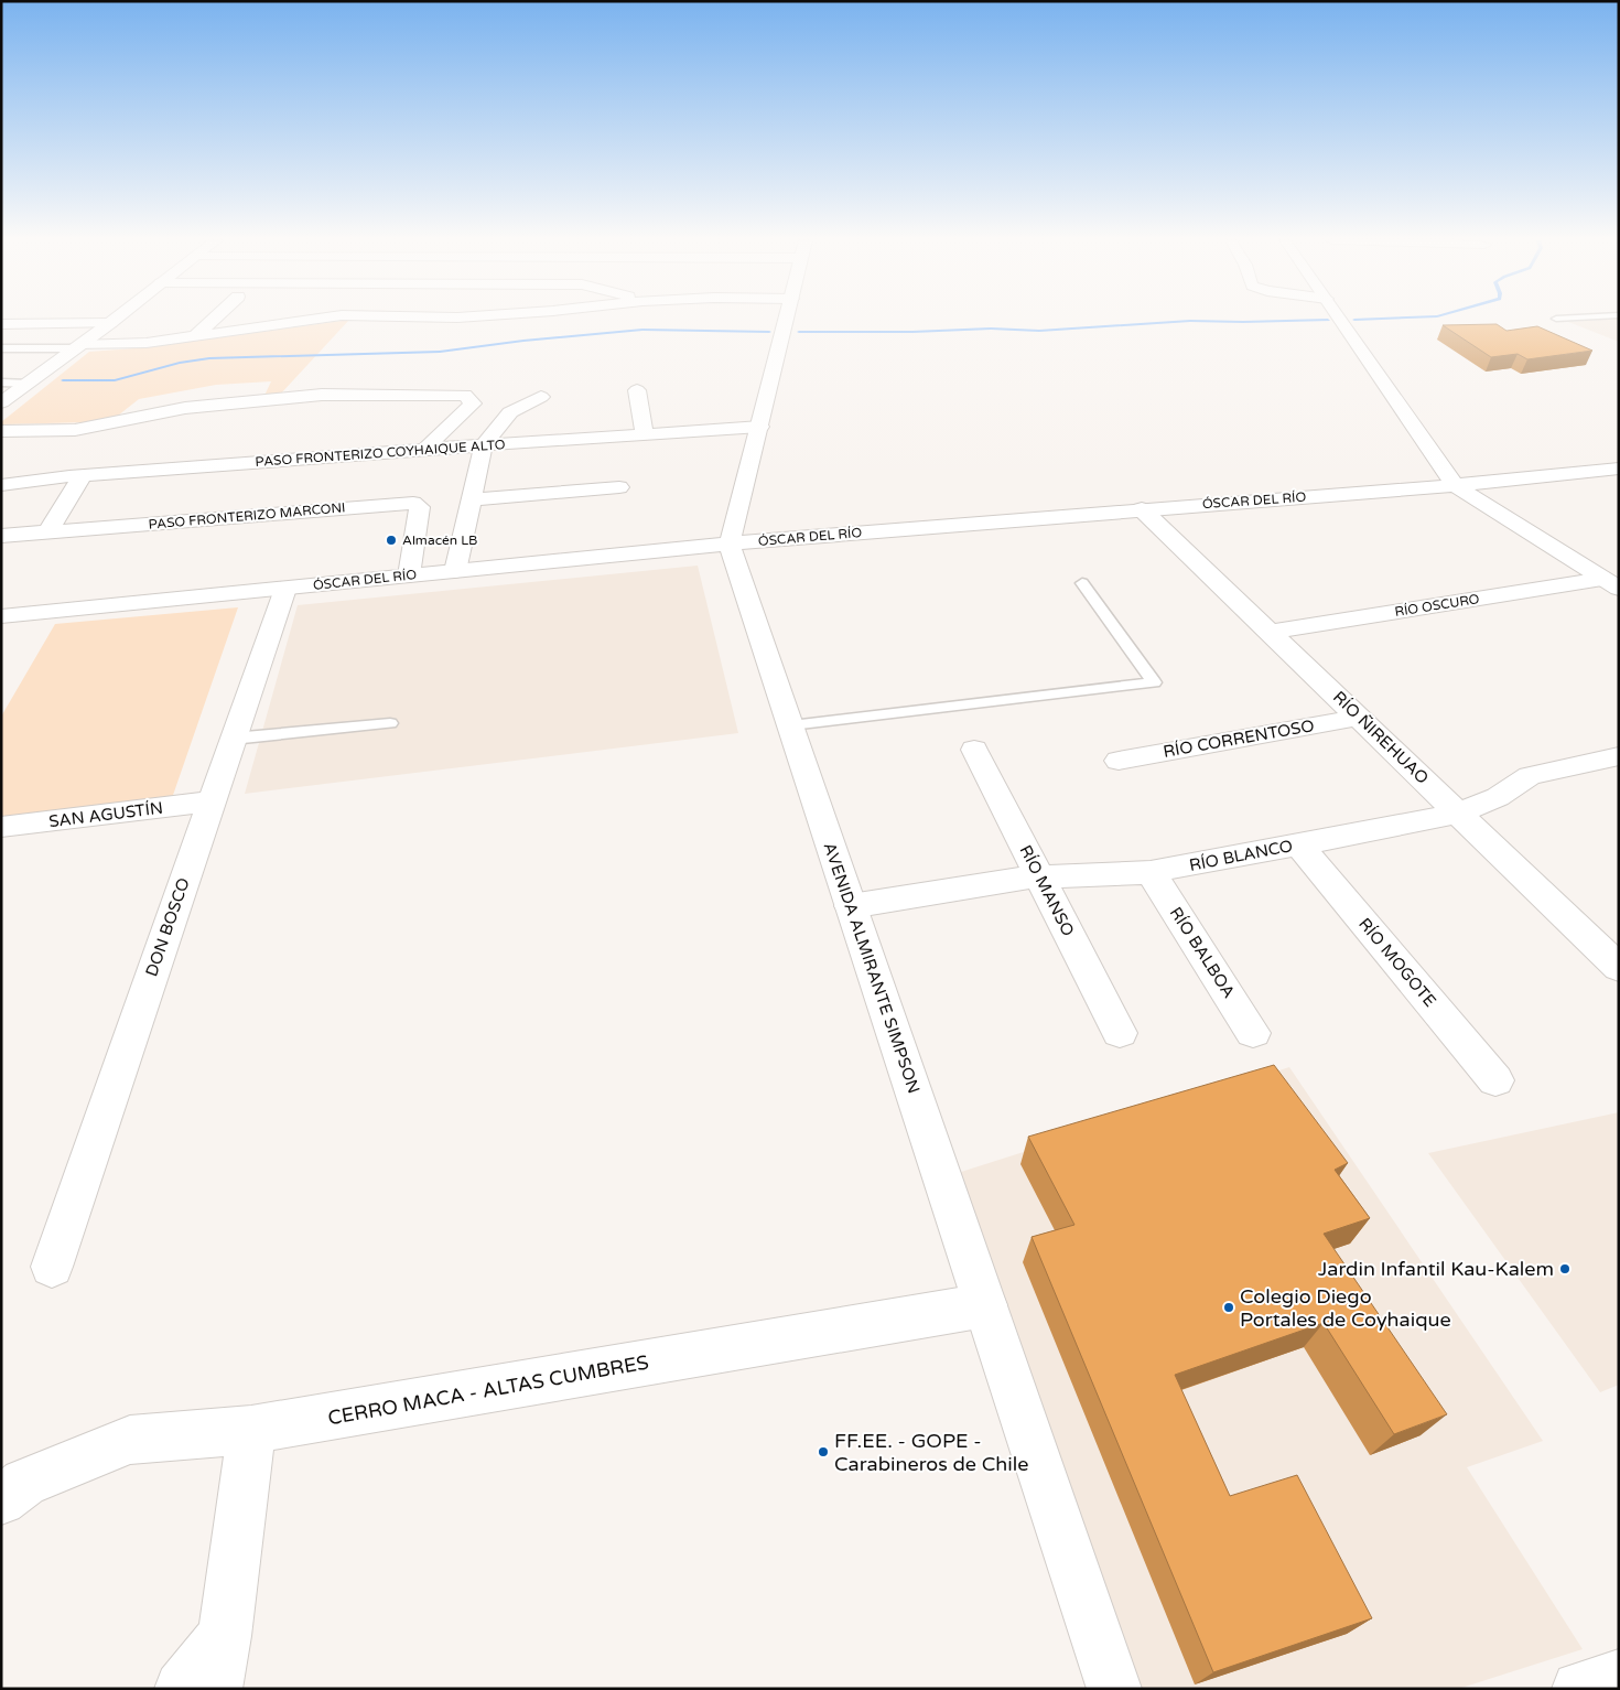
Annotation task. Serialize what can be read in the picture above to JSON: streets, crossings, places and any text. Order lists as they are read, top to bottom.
{
  "streets": {
    "street": [
      "PASO FRONTERIZO COYHAIQUE ALTO",
      "ÓSCAR DEL RÍO",
      "PASO FRONTERIZO MARCONI",
      "RÍO OSCURO",
      "RÍO ÑIREHUAO",
      "RÍO CORRENTOSO",
      "SAN AGUSTÍN",
      "RÍO BLANCO",
      "RÍO MANSO",
      "DON BOSCO",
      "RÍO BALBOA",
      "RÍO MOGOTE",
      "AVENIDA ALMIRANTE SIMPSON",
      "CERRO MACA - ALTAS CUMBRES"
    ]
  },
  "crossings": [
    ["ÓSCAR DEL RÍO", "PASO FRONTERIZO MARCONI"],
    ["ÓSCAR DEL RÍO", "RÍO ÑIREHUAO"],
    ["ÓSCAR DEL RÍO", "DON BOSCO"],
    ["ÓSCAR DEL RÍO", "AVENIDA ALMIRANTE SIMPSON"],
    ["RÍO OSCURO", "RÍO ÑIREHUAO"],
    ["RÍO ÑIREHUAO", "RÍO CORRENTOSO"],
    ["RÍO ÑIREHUAO", "RÍO BLANCO"],
    ["SAN AGUSTÍN", "DON BOSCO"],
    ["RÍO BLANCO", "RÍO MANSO"],
    ["RÍO BLANCO", "RÍO BALBOA"],
    ["RÍO BLANCO", "RÍO MOGOTE"],
    ["RÍO BLANCO", "AVENIDA ALMIRANTE SIMPSON"],
    ["AVENIDA ALMIRANTE SIMPSON", "CERRO MACA - ALTAS CUMBRES"]
  ],
  "places": [
    "Almacén LB",
    "Jardin Infantil Kau-Kalem",
    "Colegio Diego Portales de Coyhaique",
    "FF.EE. - GOPE - Carabineros de Chile"
  ]
}
